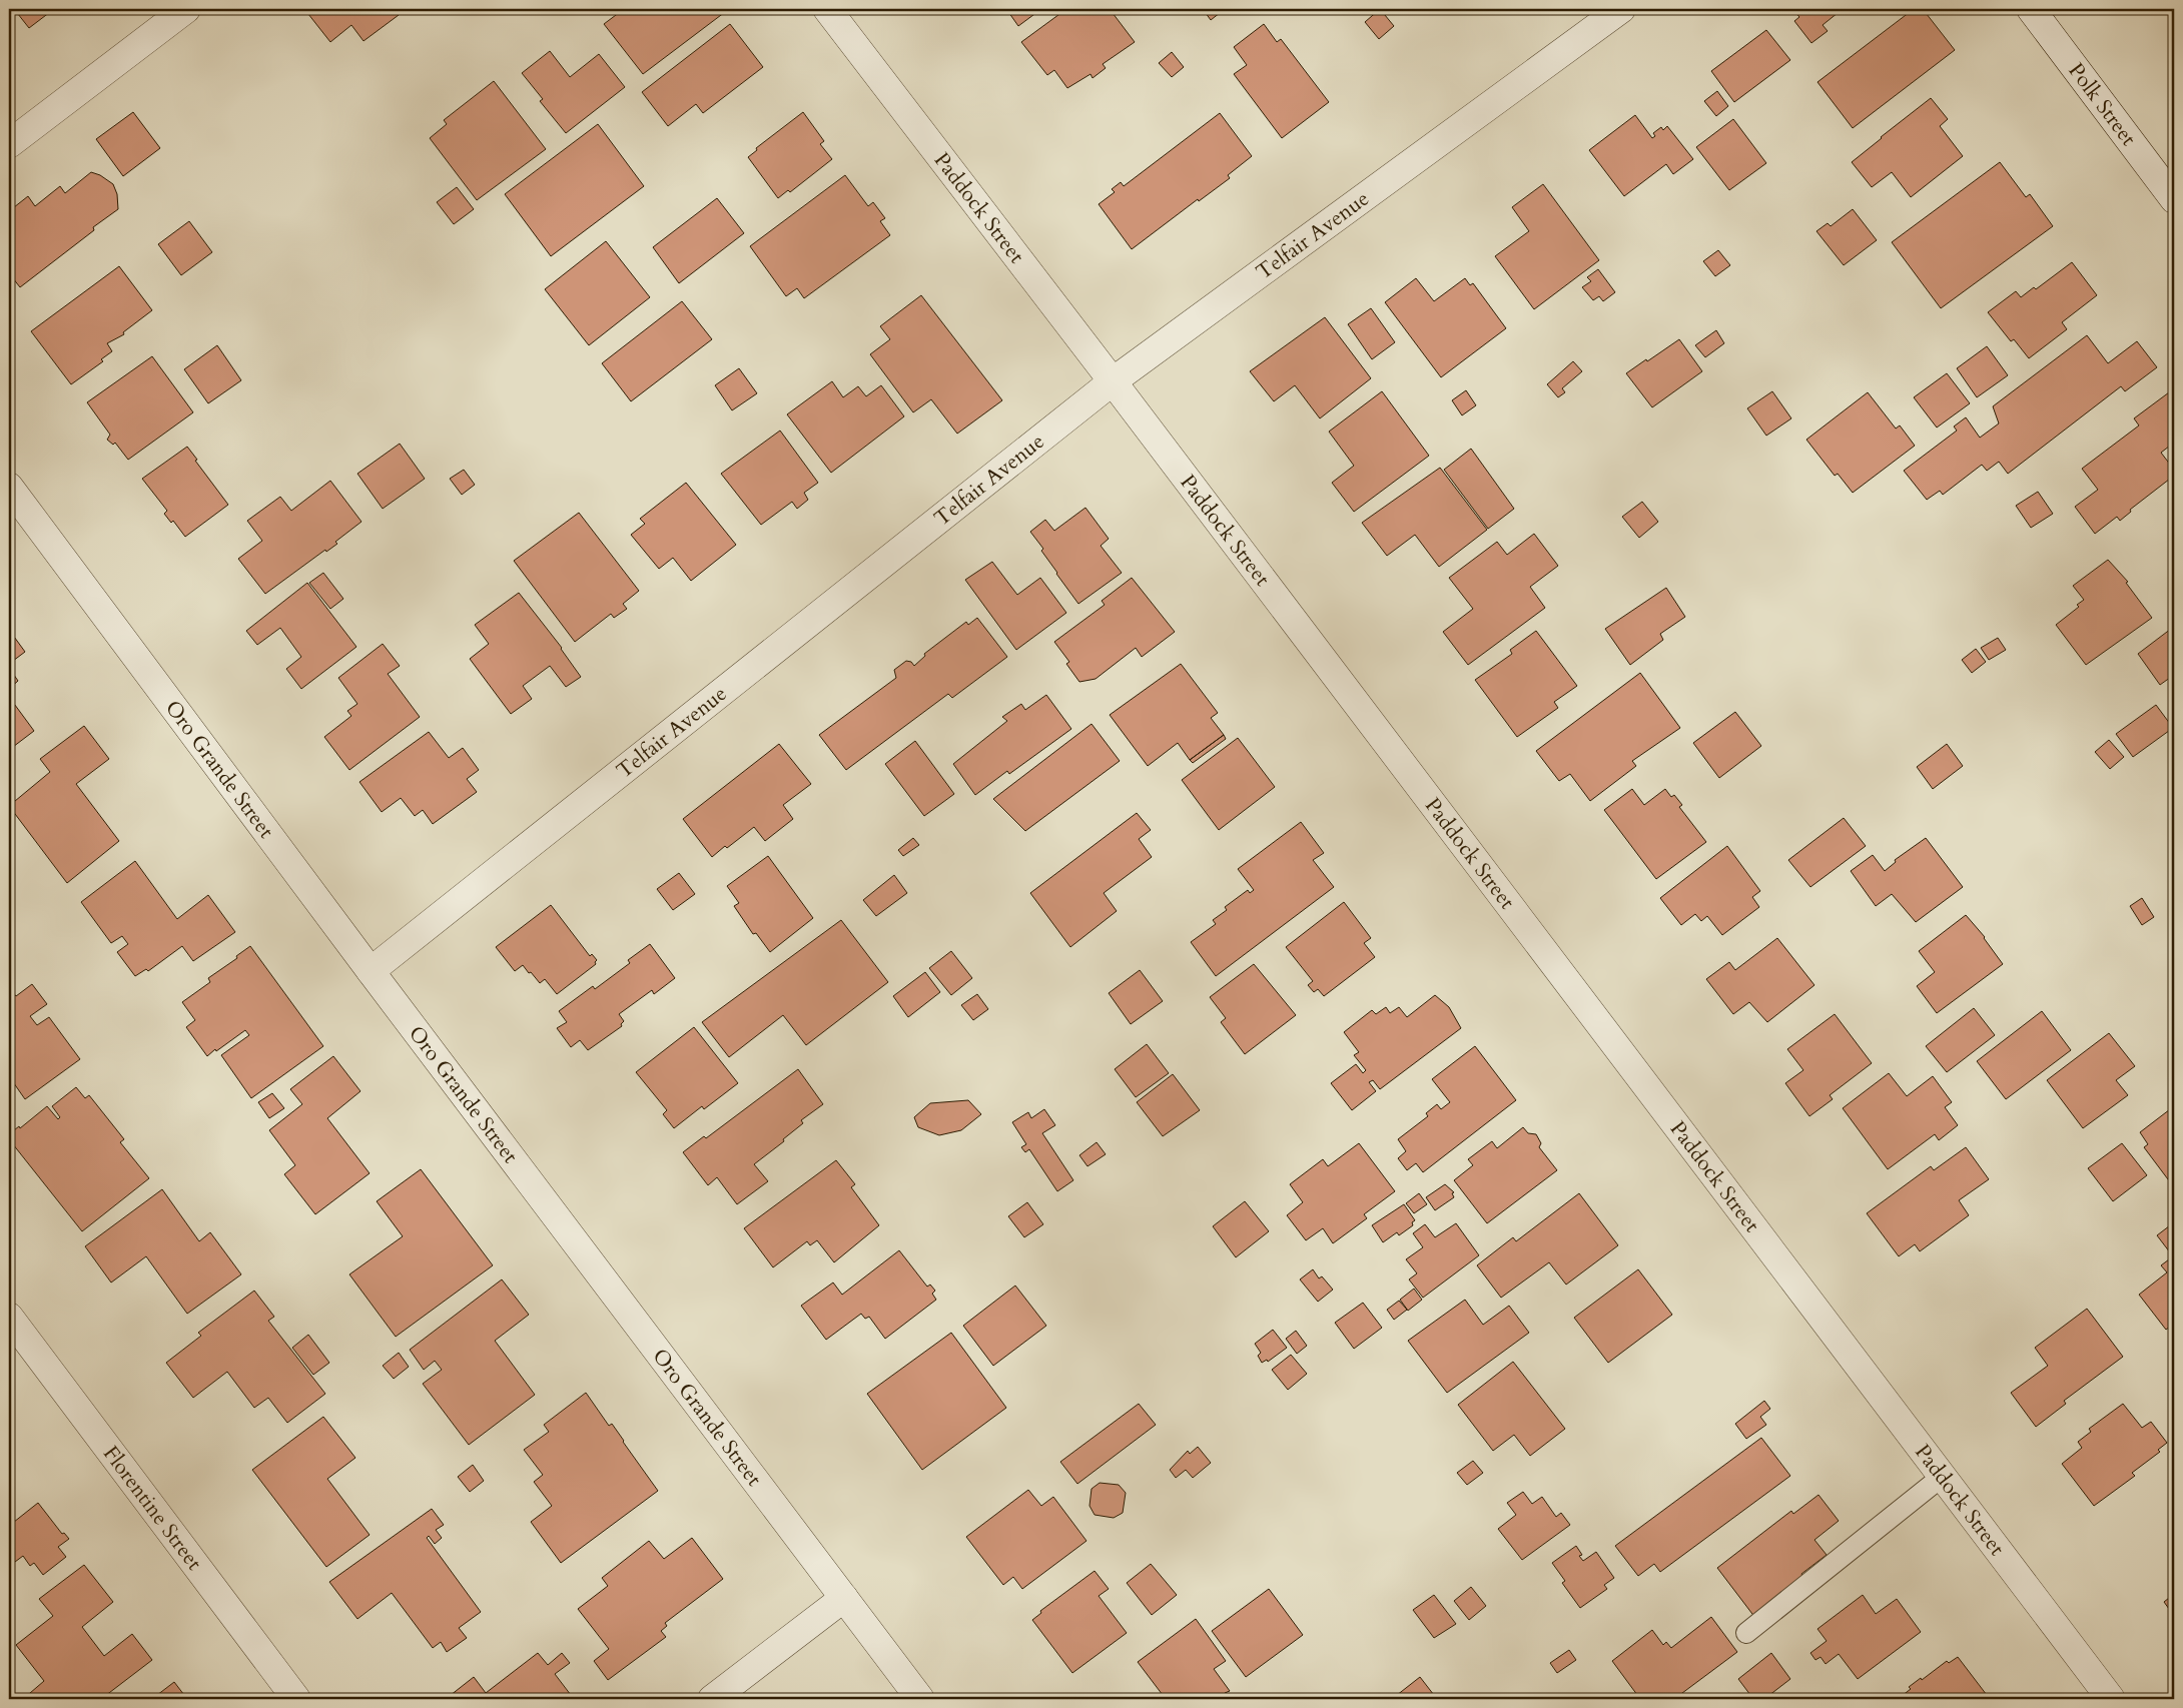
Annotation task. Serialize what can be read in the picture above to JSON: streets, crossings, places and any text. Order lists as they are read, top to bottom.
{
  "streets": {
    "street": [
      "Polk Street",
      "Paddock Street",
      "Telfair Avenue",
      "Oro Grande Street",
      "Florentine Street"
    ]
  },
  "crossings": [
    ["Paddock Street", "Telfair Avenue"],
    ["Telfair Avenue", "Oro Grande Street"]
  ]
}
